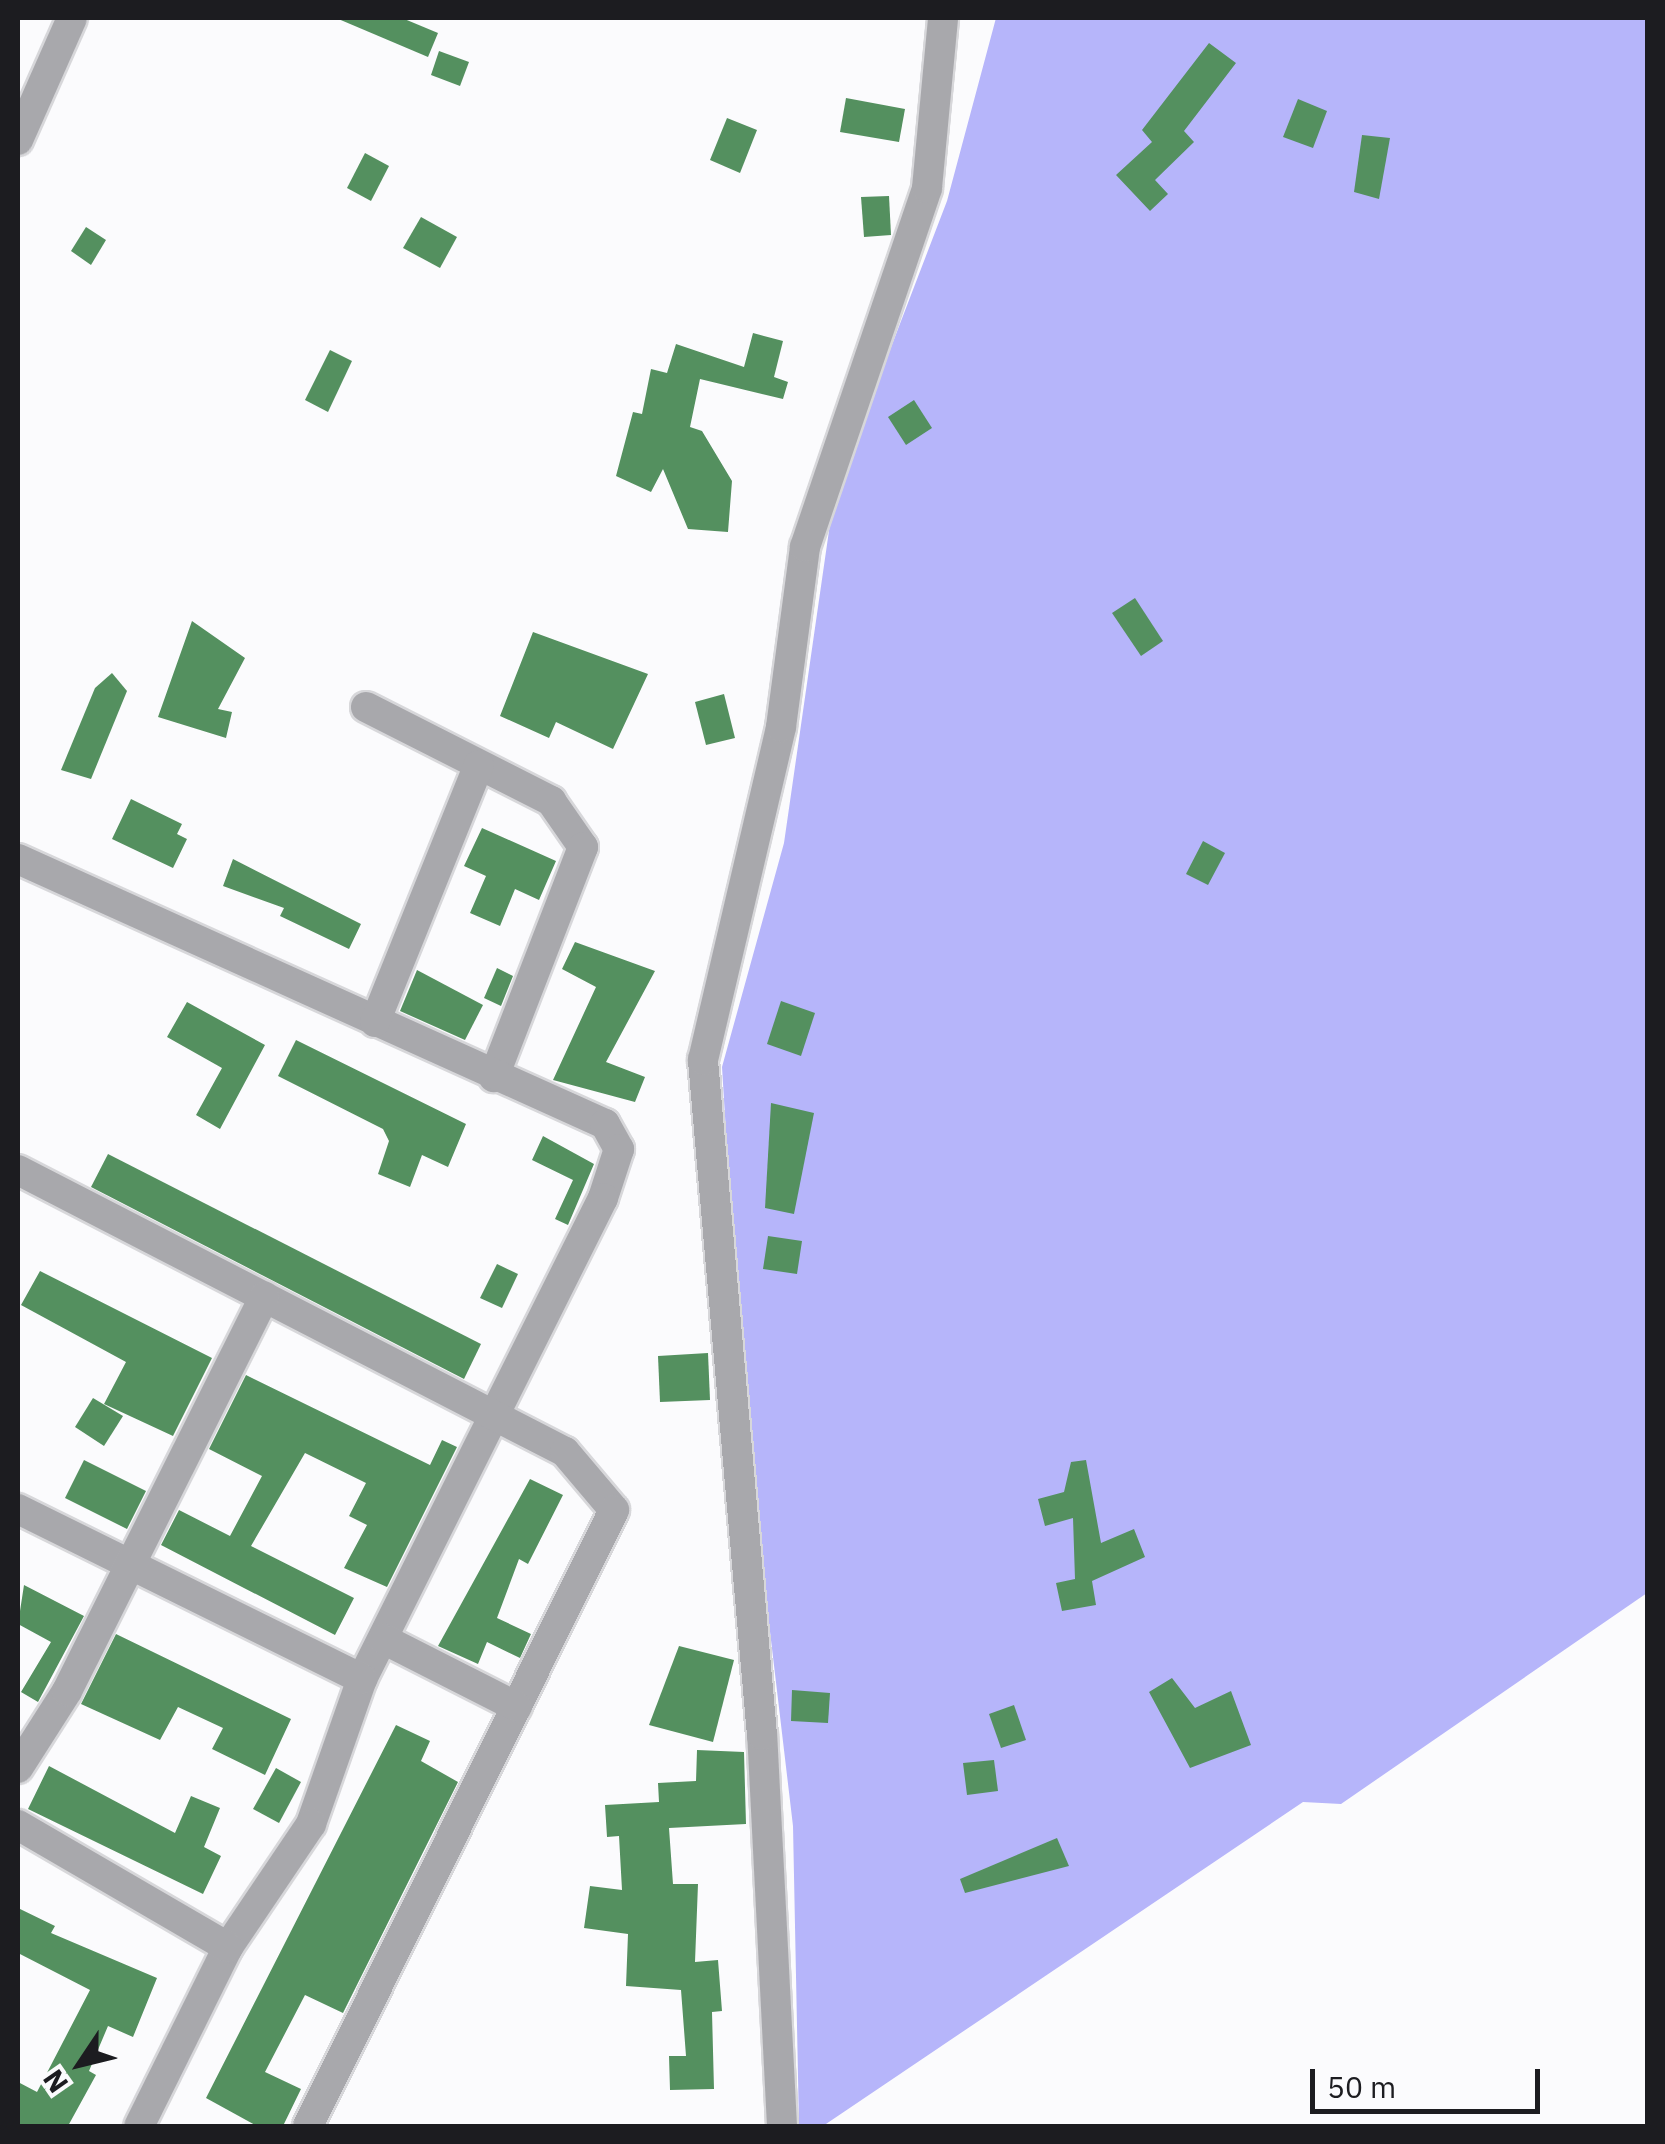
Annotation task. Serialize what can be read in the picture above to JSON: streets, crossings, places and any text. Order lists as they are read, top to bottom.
{
  "scale_bar": "50 m",
  "north": "bottom left"
}
